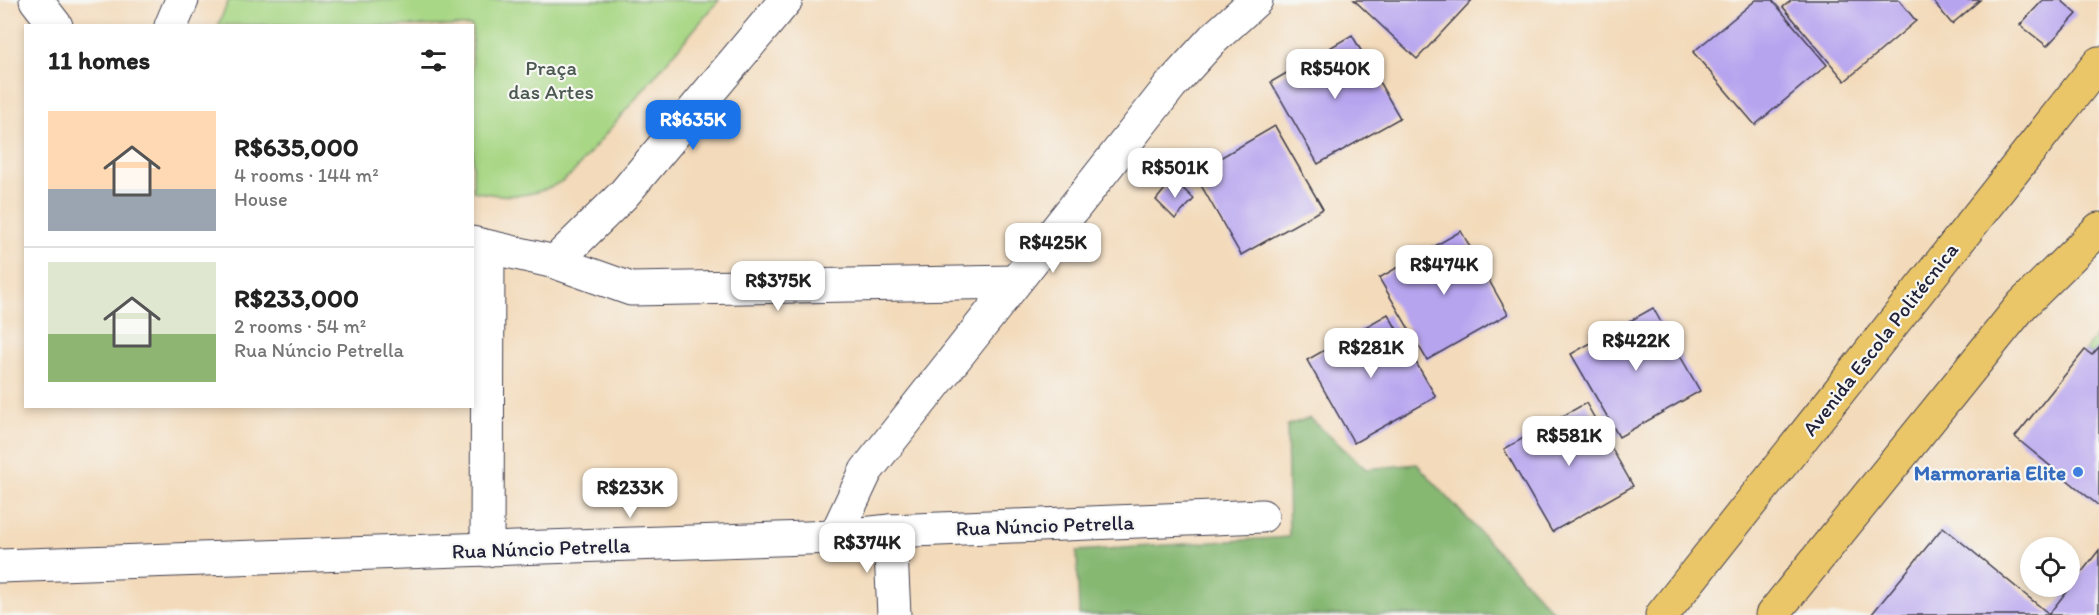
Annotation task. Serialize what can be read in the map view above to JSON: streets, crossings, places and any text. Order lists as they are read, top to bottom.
{
  "streets": {
    "highway": ["Avenida Escola Politécnica"],
    "street": ["Rua Núncio Petrella"]
  },
  "parks": ["Praça das Artes"],
  "places": ["Marmoraria Elite"],
  "page": {
    "heading": "11 homes",
    "price": [
      "R$540K",
      "R$635K",
      "R$501K",
      "R$425K",
      "R$474K",
      "R$375K",
      "R$422K",
      "R$281K",
      "R$581K",
      "R$233K",
      "R$374K"
    ],
    "list": [
      {
        "name": "R$635,000",
        "note": "4 rooms · 144 m² · House"
      },
      {
        "name": "R$233,000",
        "note": "2 rooms · 54 m² · Rua Núncio Petrella"
      }
    ]
  }
}
